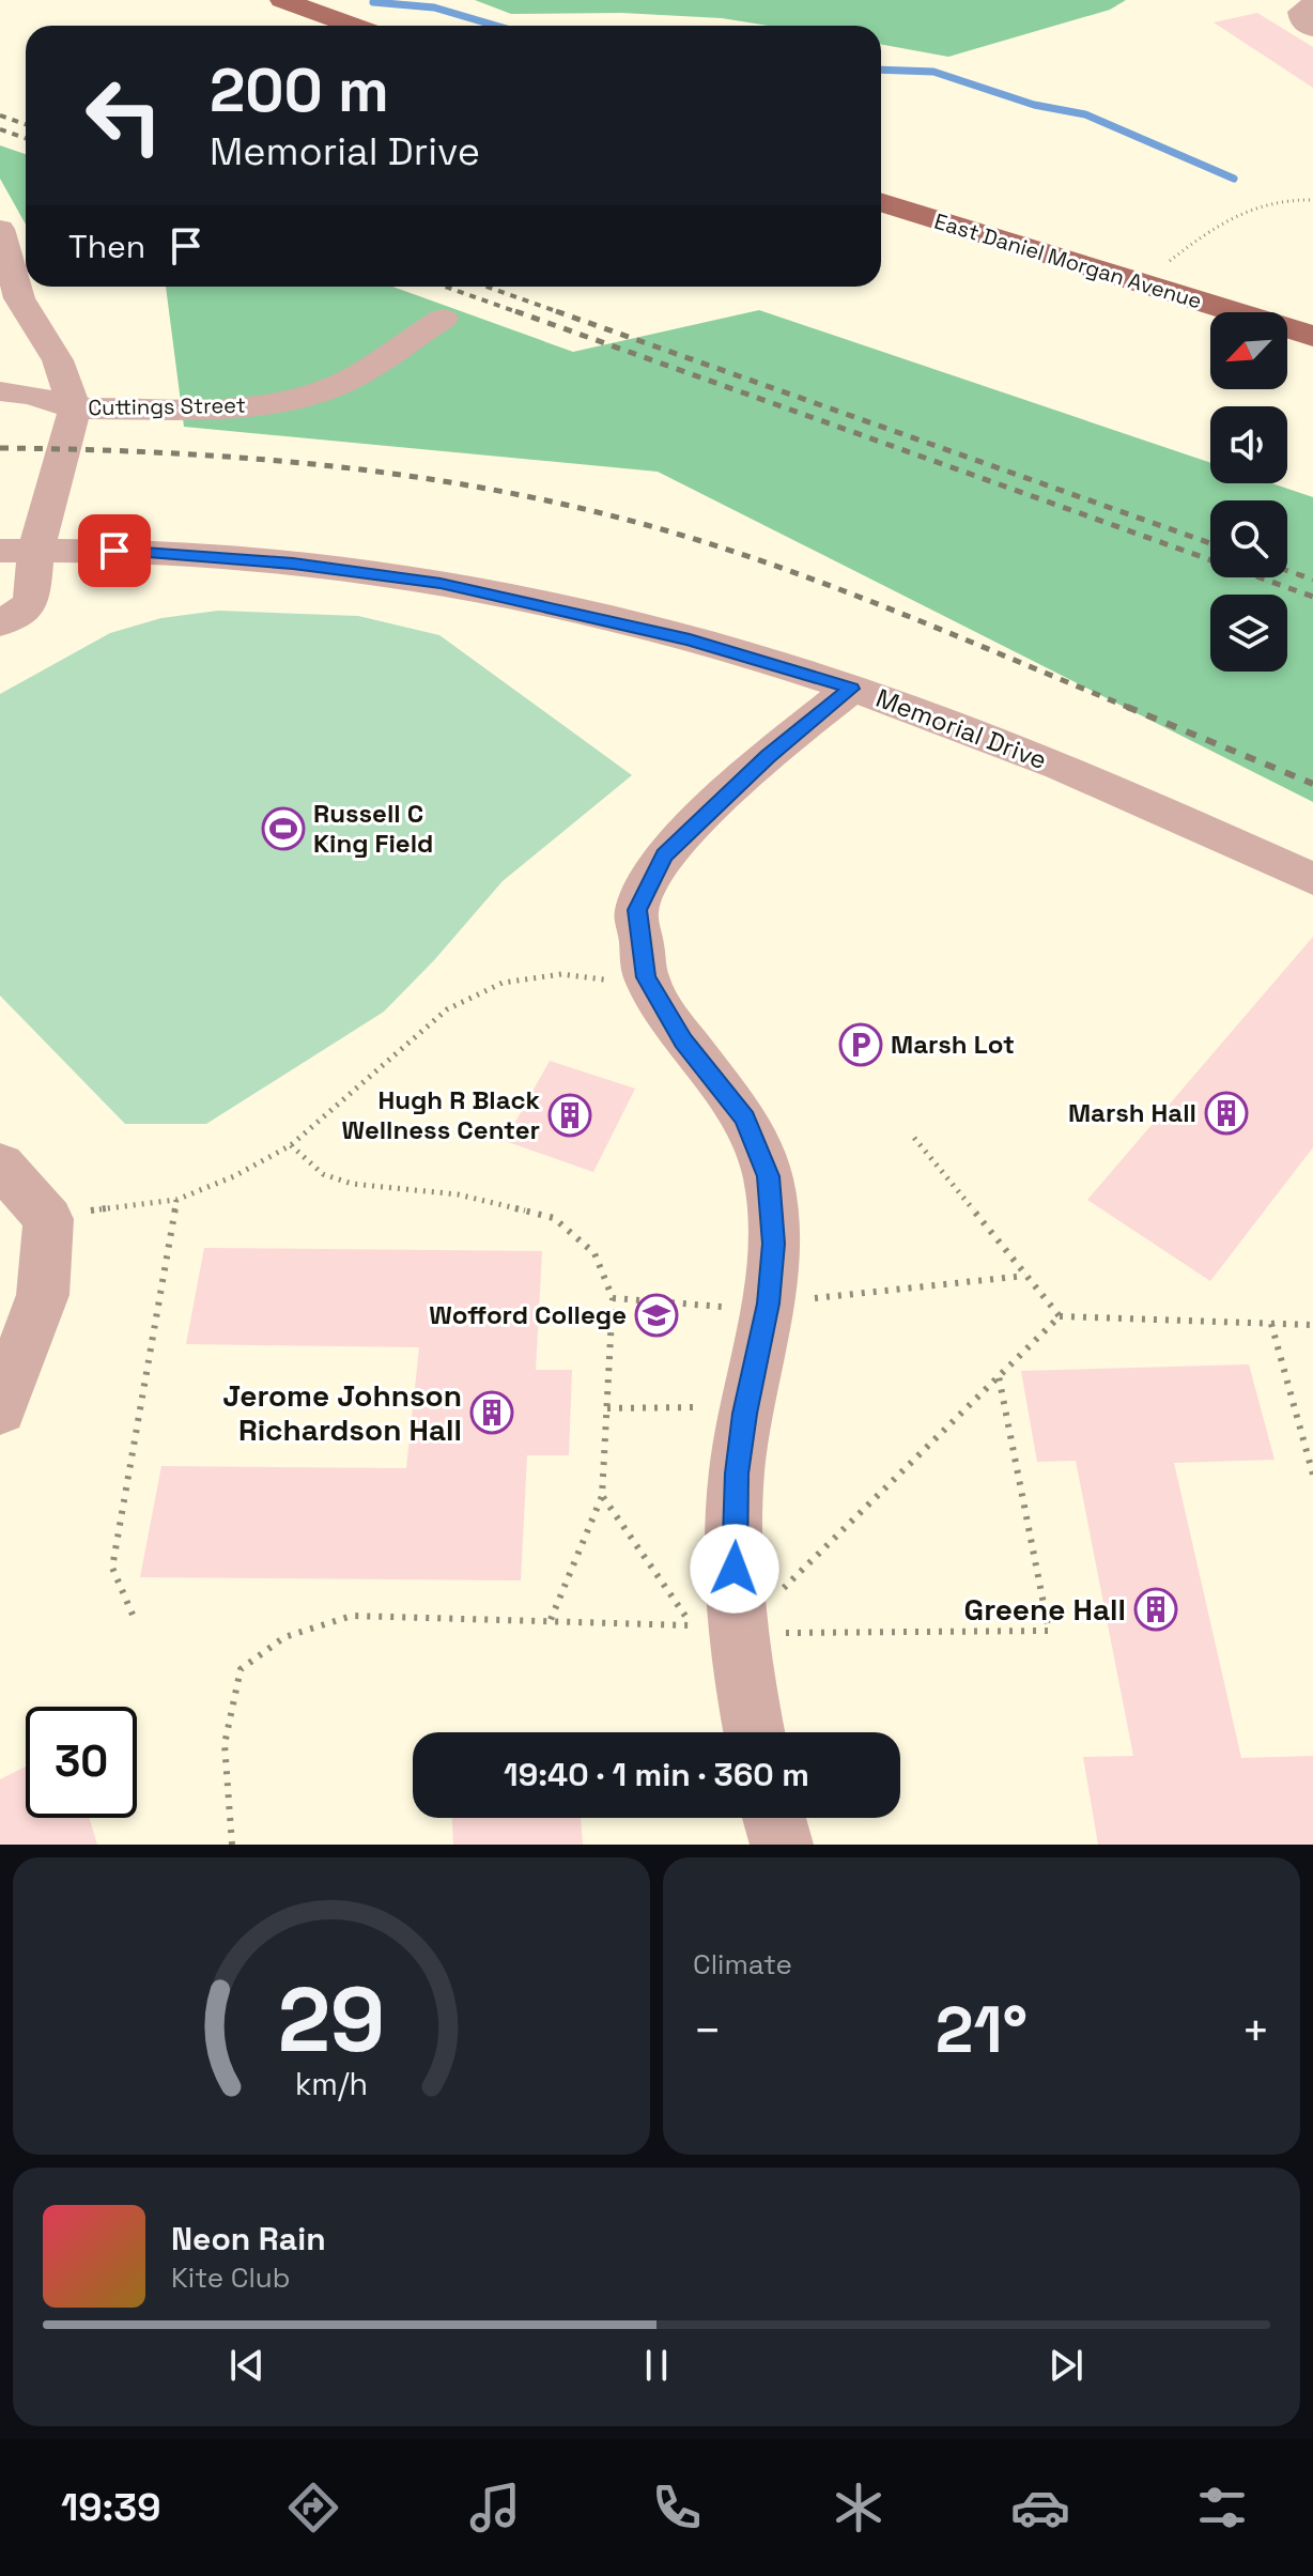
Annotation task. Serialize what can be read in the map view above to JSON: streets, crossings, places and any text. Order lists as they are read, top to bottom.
{
  "streets": {
    "main road": ["East Daniel Morgan Avenue"],
    "street": ["Cuttings Street", "Memorial Drive"]
  },
  "places": {
    "sports": ["Russell C King Field"],
    "parking": ["Marsh Lot"],
    "building": [
      "Marsh Hall",
      "Hugh R Black Wellness Center",
      "Jerome Johnson Richardson Hall",
      "Greene Hall"
    ],
    "school or university": ["Wofford College"]
  },
  "north": "bottom left",
  "page": {
    "turn": ["200 m", "Memorial Drive"],
    "then": "Then",
    "limit": "30",
    "trip": "19:40 · 1 min · 360 m",
    "tile": "Climate",
    "heat": ["−", "21°", "+"],
    "song": ["Neon Rain", "Kite Club"],
    "tabs": "19:39",
    "gauge": ["29", "km/h"]
  }
}
